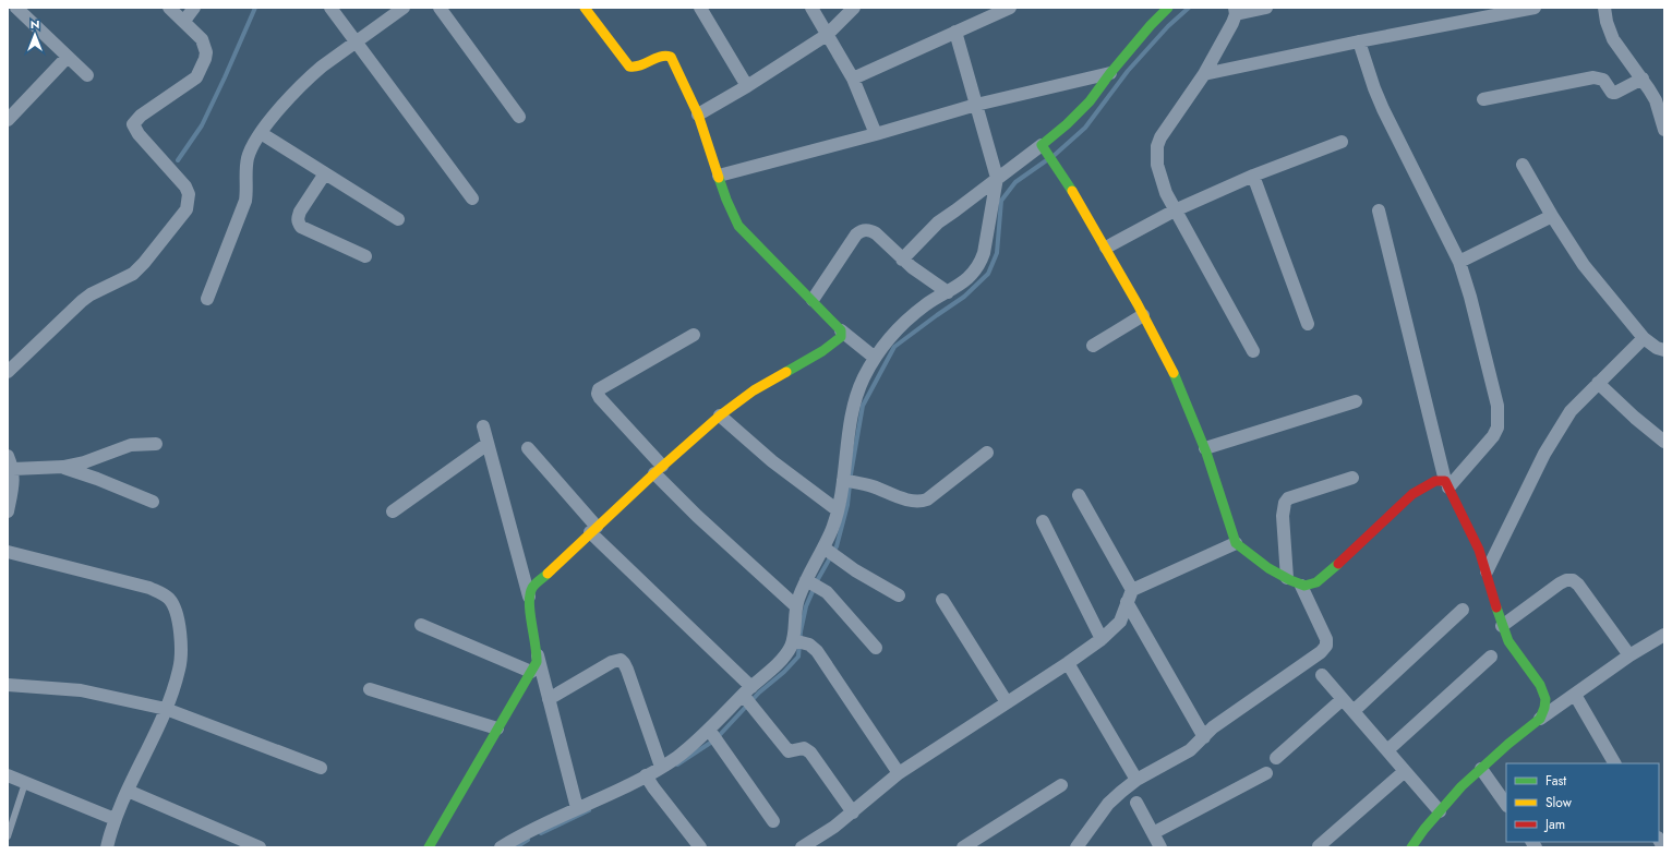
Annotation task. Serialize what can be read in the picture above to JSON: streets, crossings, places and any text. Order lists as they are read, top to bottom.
{
  "legend": ["Fast", "Slow", "Jam"],
  "north": "top"
}
